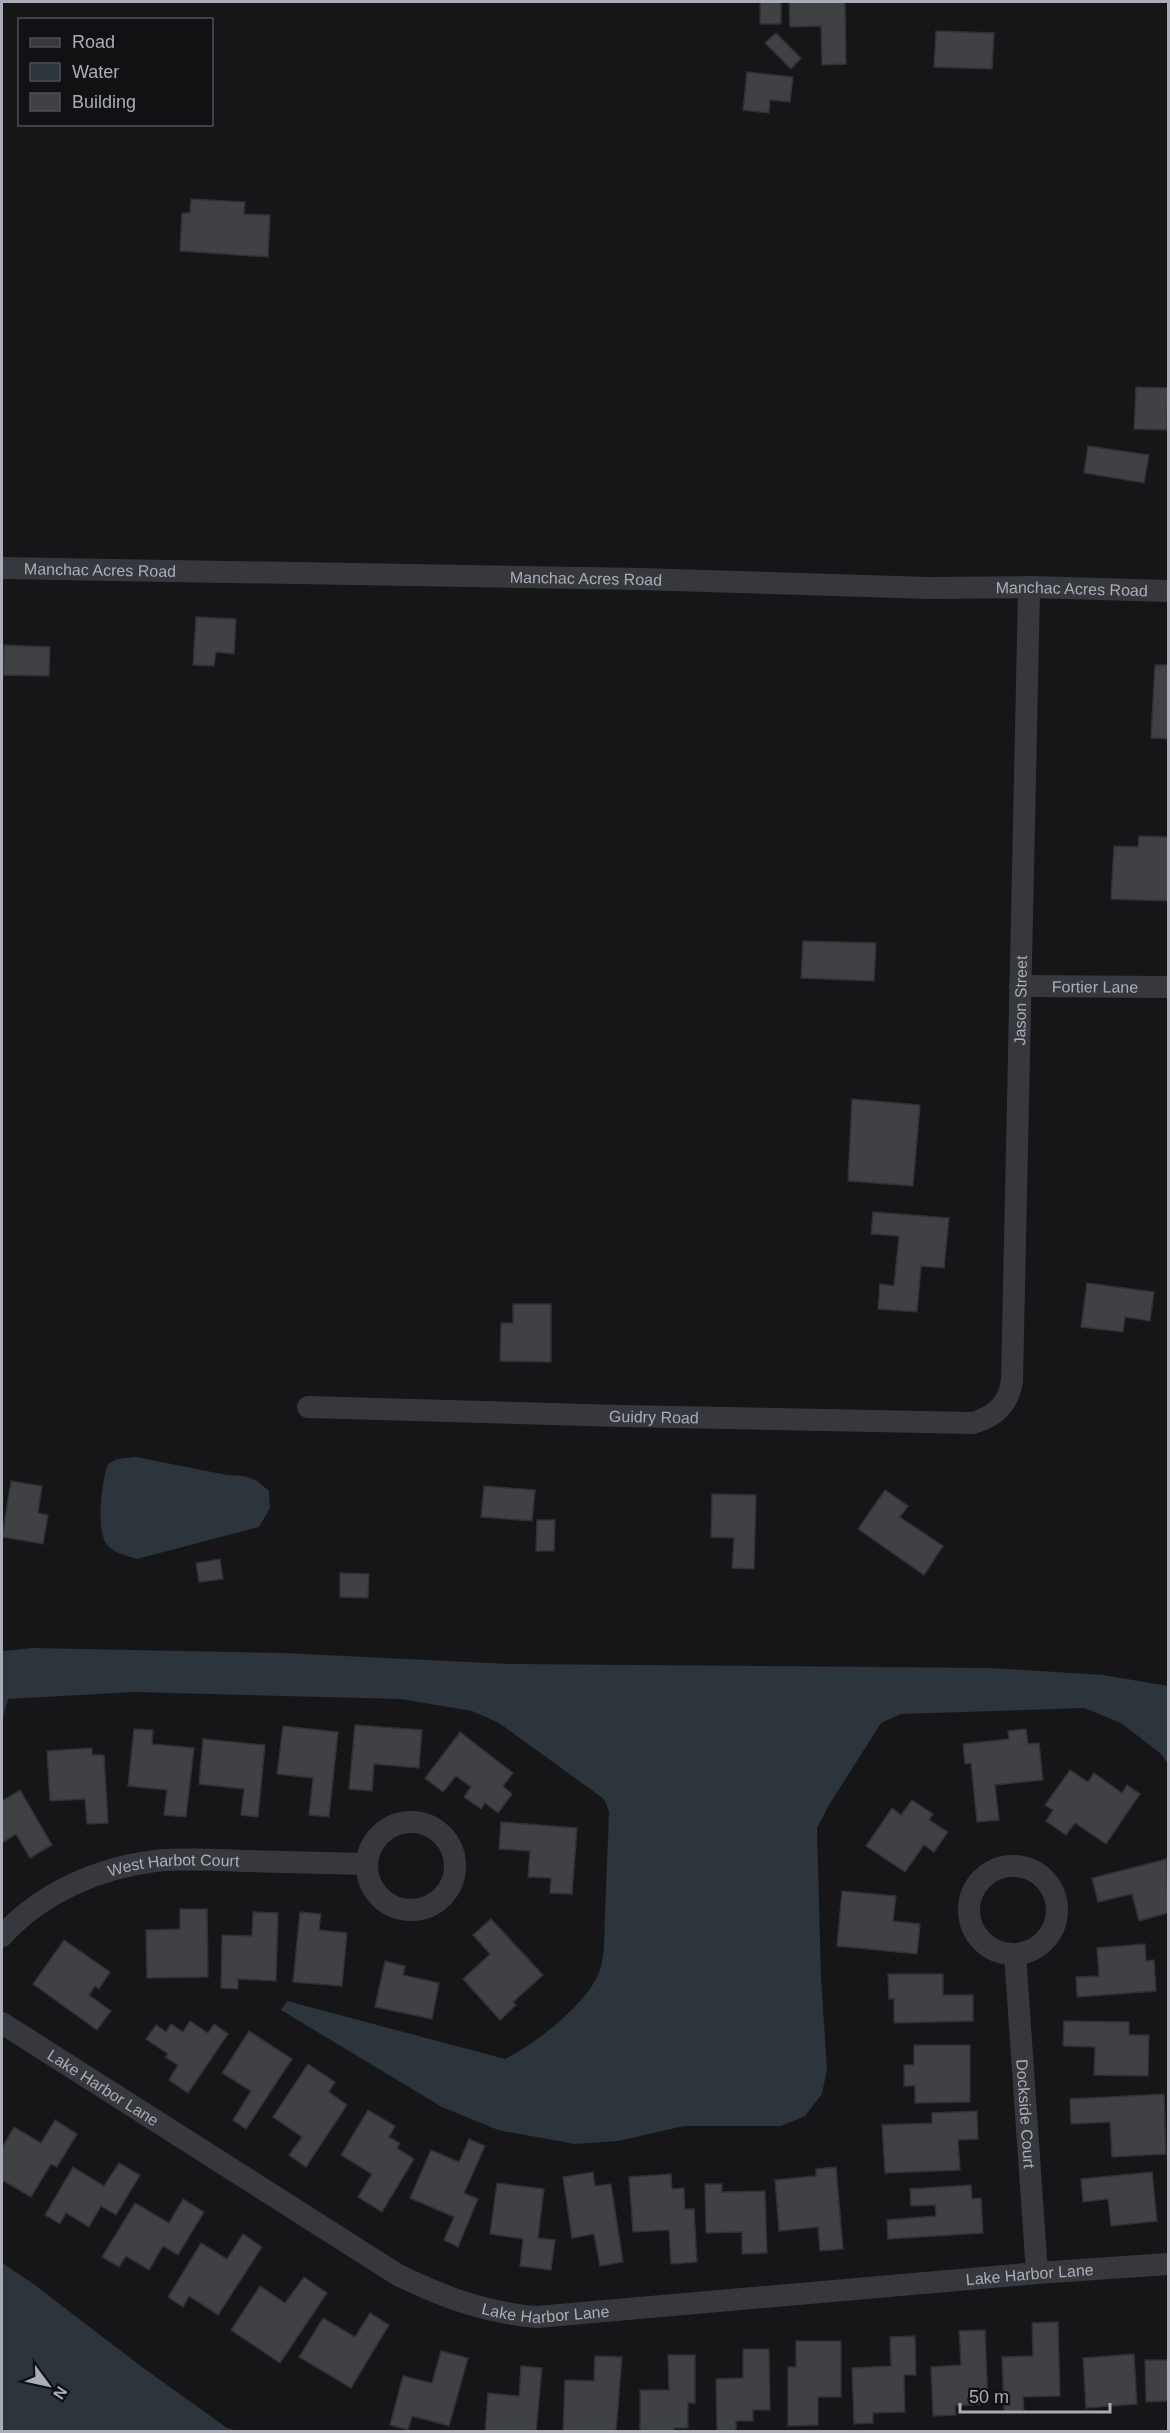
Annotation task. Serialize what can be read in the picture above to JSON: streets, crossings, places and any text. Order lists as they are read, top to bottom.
{
  "streets": {
    "street": [
      "Manchac Acres Road",
      "Fortier Lane",
      "Jason Street",
      "Guidry Road",
      "West Harbot Court",
      "Lake Harbor Lane",
      "Dockside Court"
    ]
  },
  "crossings": [
    ["Manchac Acres Road", "Jason Street"],
    ["Fortier Lane", "Jason Street"],
    ["Jason Street", "Guidry Road"],
    ["Lake Harbor Lane", "Dockside Court"]
  ],
  "legend": ["Road", "Water", "Building"],
  "scale_bar": "50 m",
  "north": "bottom right"
}
